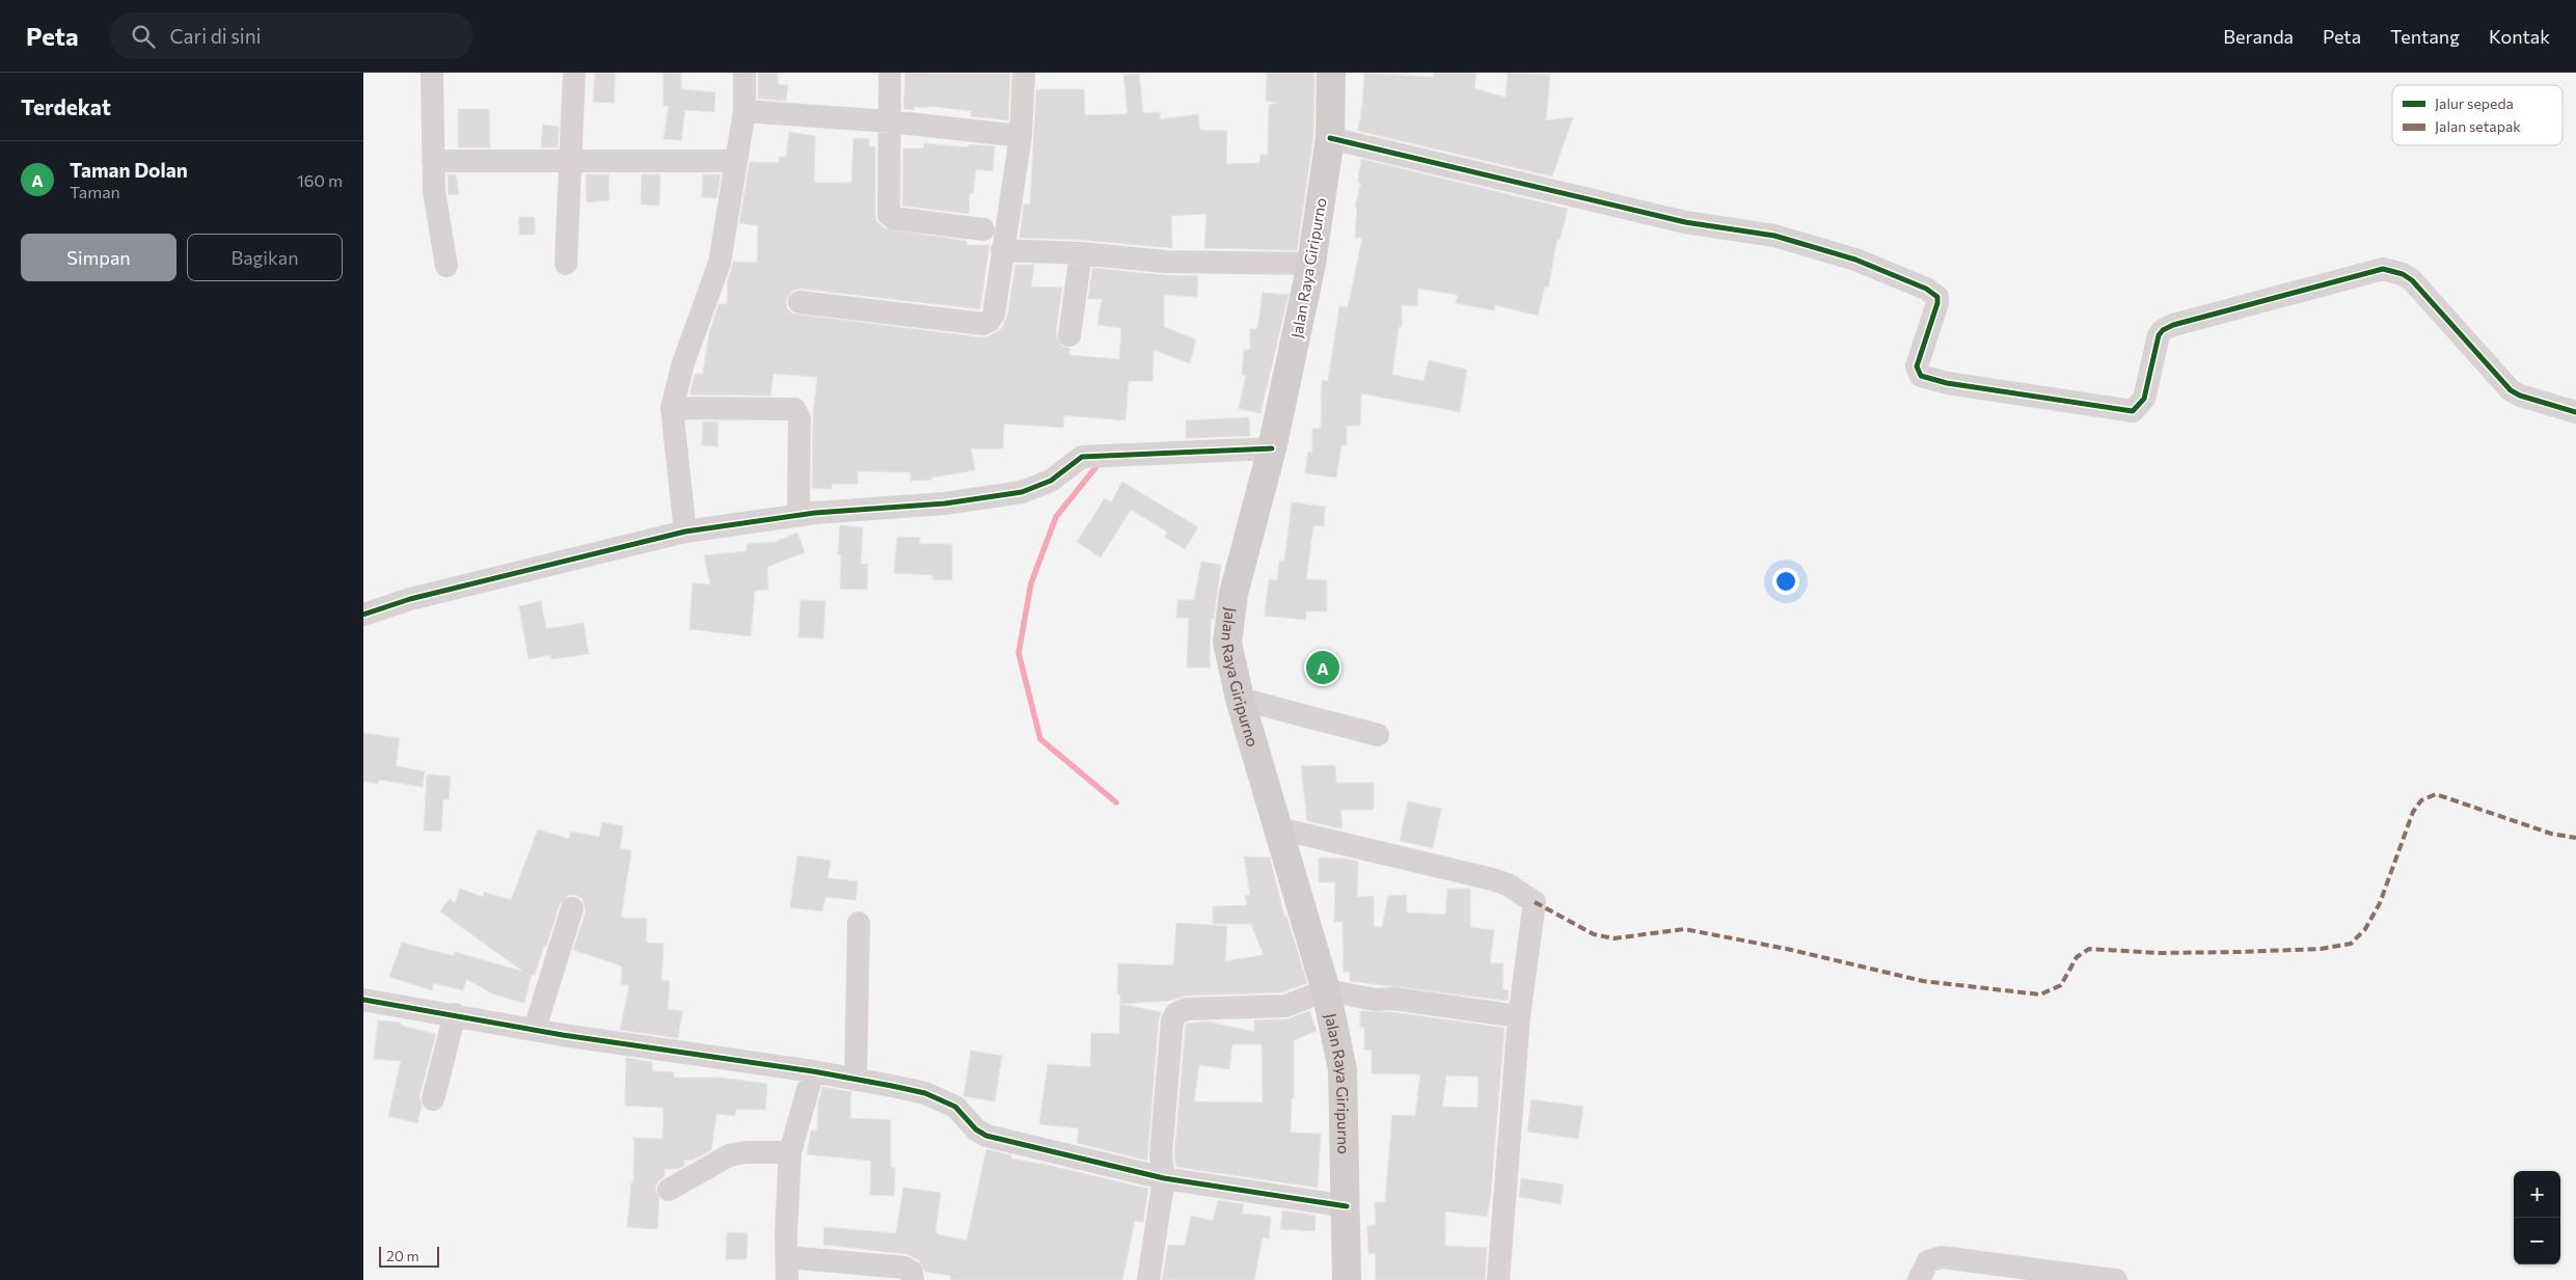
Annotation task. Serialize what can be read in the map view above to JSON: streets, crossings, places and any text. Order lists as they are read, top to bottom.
{
  "streets": {
    "main road": ["Jalan Raya Giripurno"]
  },
  "legend": ["Jalur sepeda", "Jalan setapak"],
  "scale_bar": "20 m",
  "page": {
    "header": "Peta",
    "search": "Cari di sini",
    "nav": [
      "Beranda",
      "Peta",
      "Tentang",
      "Kontak"
    ],
    "heading": "Terdekat",
    "list": [
      {
        "mark": "A",
        "name": "Taman Dolan",
        "note": "Taman",
        "value": "160 m"
      }
    ],
    "buttons": ["Simpan", "Bagikan"],
    "pins": "A",
    "map_buttons": ["+", "−"],
    "scale": "20 m"
  }
}
